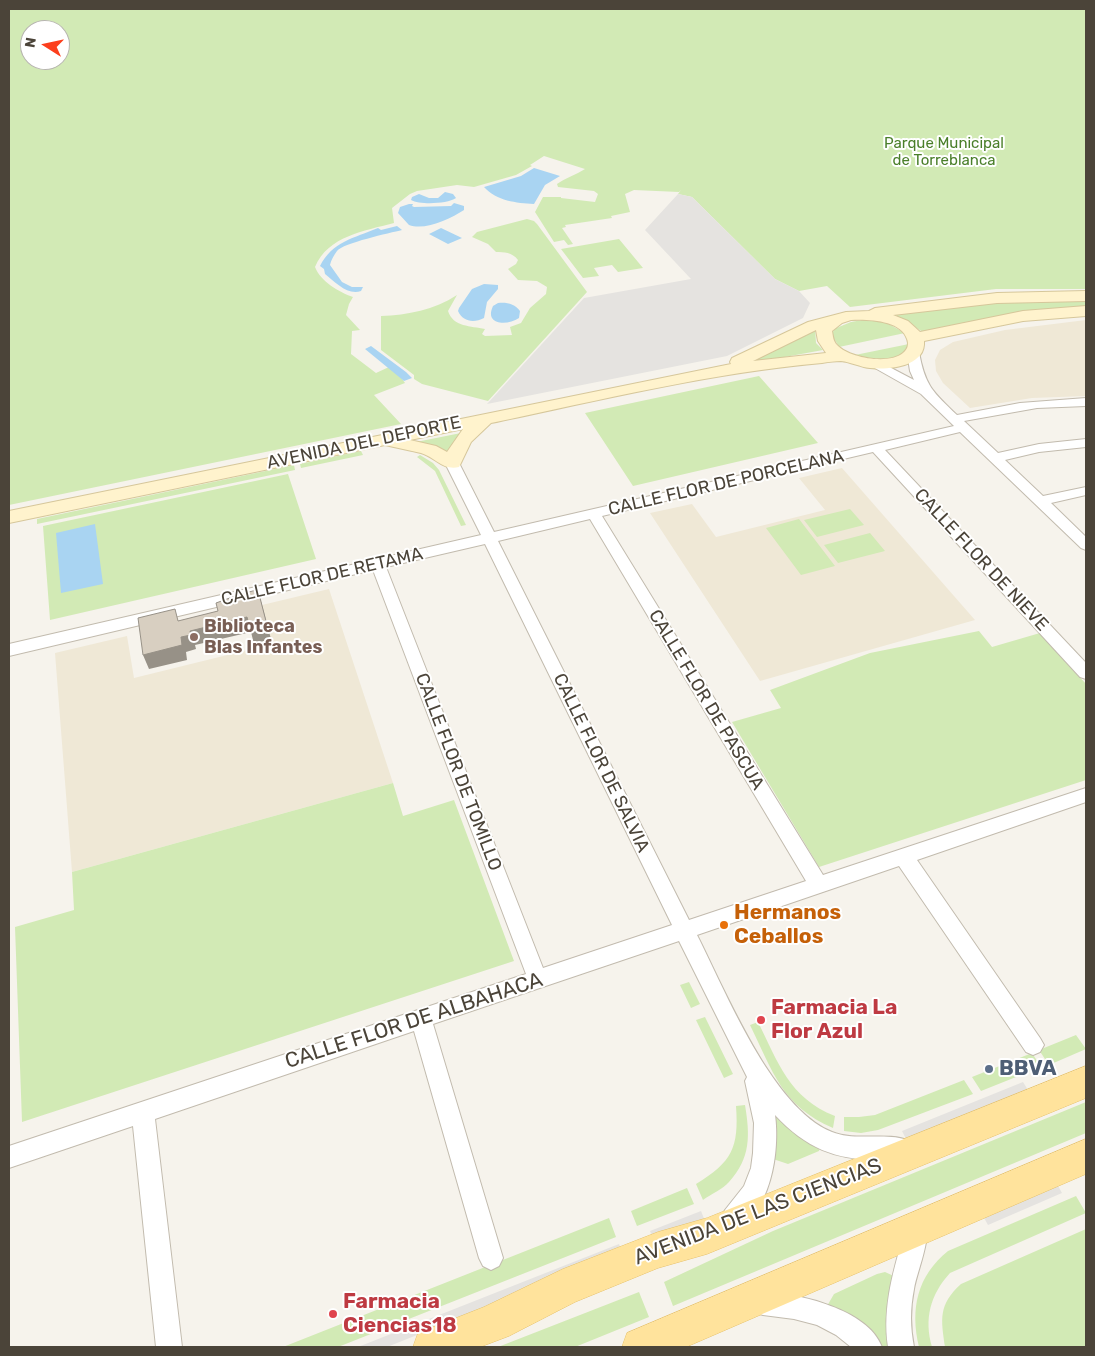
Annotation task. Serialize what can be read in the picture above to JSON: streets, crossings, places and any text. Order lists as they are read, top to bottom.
{
  "streets": {
    "main road": ["AVENIDA DE LAS CIENCIAS"],
    "street": [
      "AVENIDA DEL DEPORTE",
      "CALLE FLOR DE PORCELANA",
      "CALLE FLOR DE NIEVE",
      "CALLE FLOR DE RETAMA",
      "CALLE FLOR DE PASCUA",
      "CALLE FLOR DE SALVIA",
      "CALLE FLOR DE TOMILLO",
      "CALLE FLOR DE ALBAHACA"
    ]
  },
  "crossings": [
    ["CALLE FLOR DE PORCELANA", "CALLE FLOR DE NIEVE"],
    ["CALLE FLOR DE PORCELANA", "CALLE FLOR DE RETAMA"],
    ["CALLE FLOR DE PORCELANA", "CALLE FLOR DE PASCUA"],
    ["CALLE FLOR DE PORCELANA", "CALLE FLOR DE SALVIA"],
    ["CALLE FLOR DE RETAMA", "CALLE FLOR DE SALVIA"],
    ["CALLE FLOR DE RETAMA", "CALLE FLOR DE TOMILLO"],
    ["CALLE FLOR DE PASCUA", "CALLE FLOR DE ALBAHACA"],
    ["CALLE FLOR DE SALVIA", "CALLE FLOR DE ALBAHACA"],
    ["CALLE FLOR DE SALVIA", "AVENIDA DE LAS CIENCIAS"],
    ["CALLE FLOR DE TOMILLO", "CALLE FLOR DE ALBAHACA"]
  ],
  "parks": ["Parque Municipal de Torreblanca"],
  "places": [
    "Biblioteca Blas Infantes",
    "Hermanos Ceballos",
    "Farmacia La Flor Azul",
    "BBVA",
    "Farmacia Ciencias18"
  ],
  "north": "left"
}
